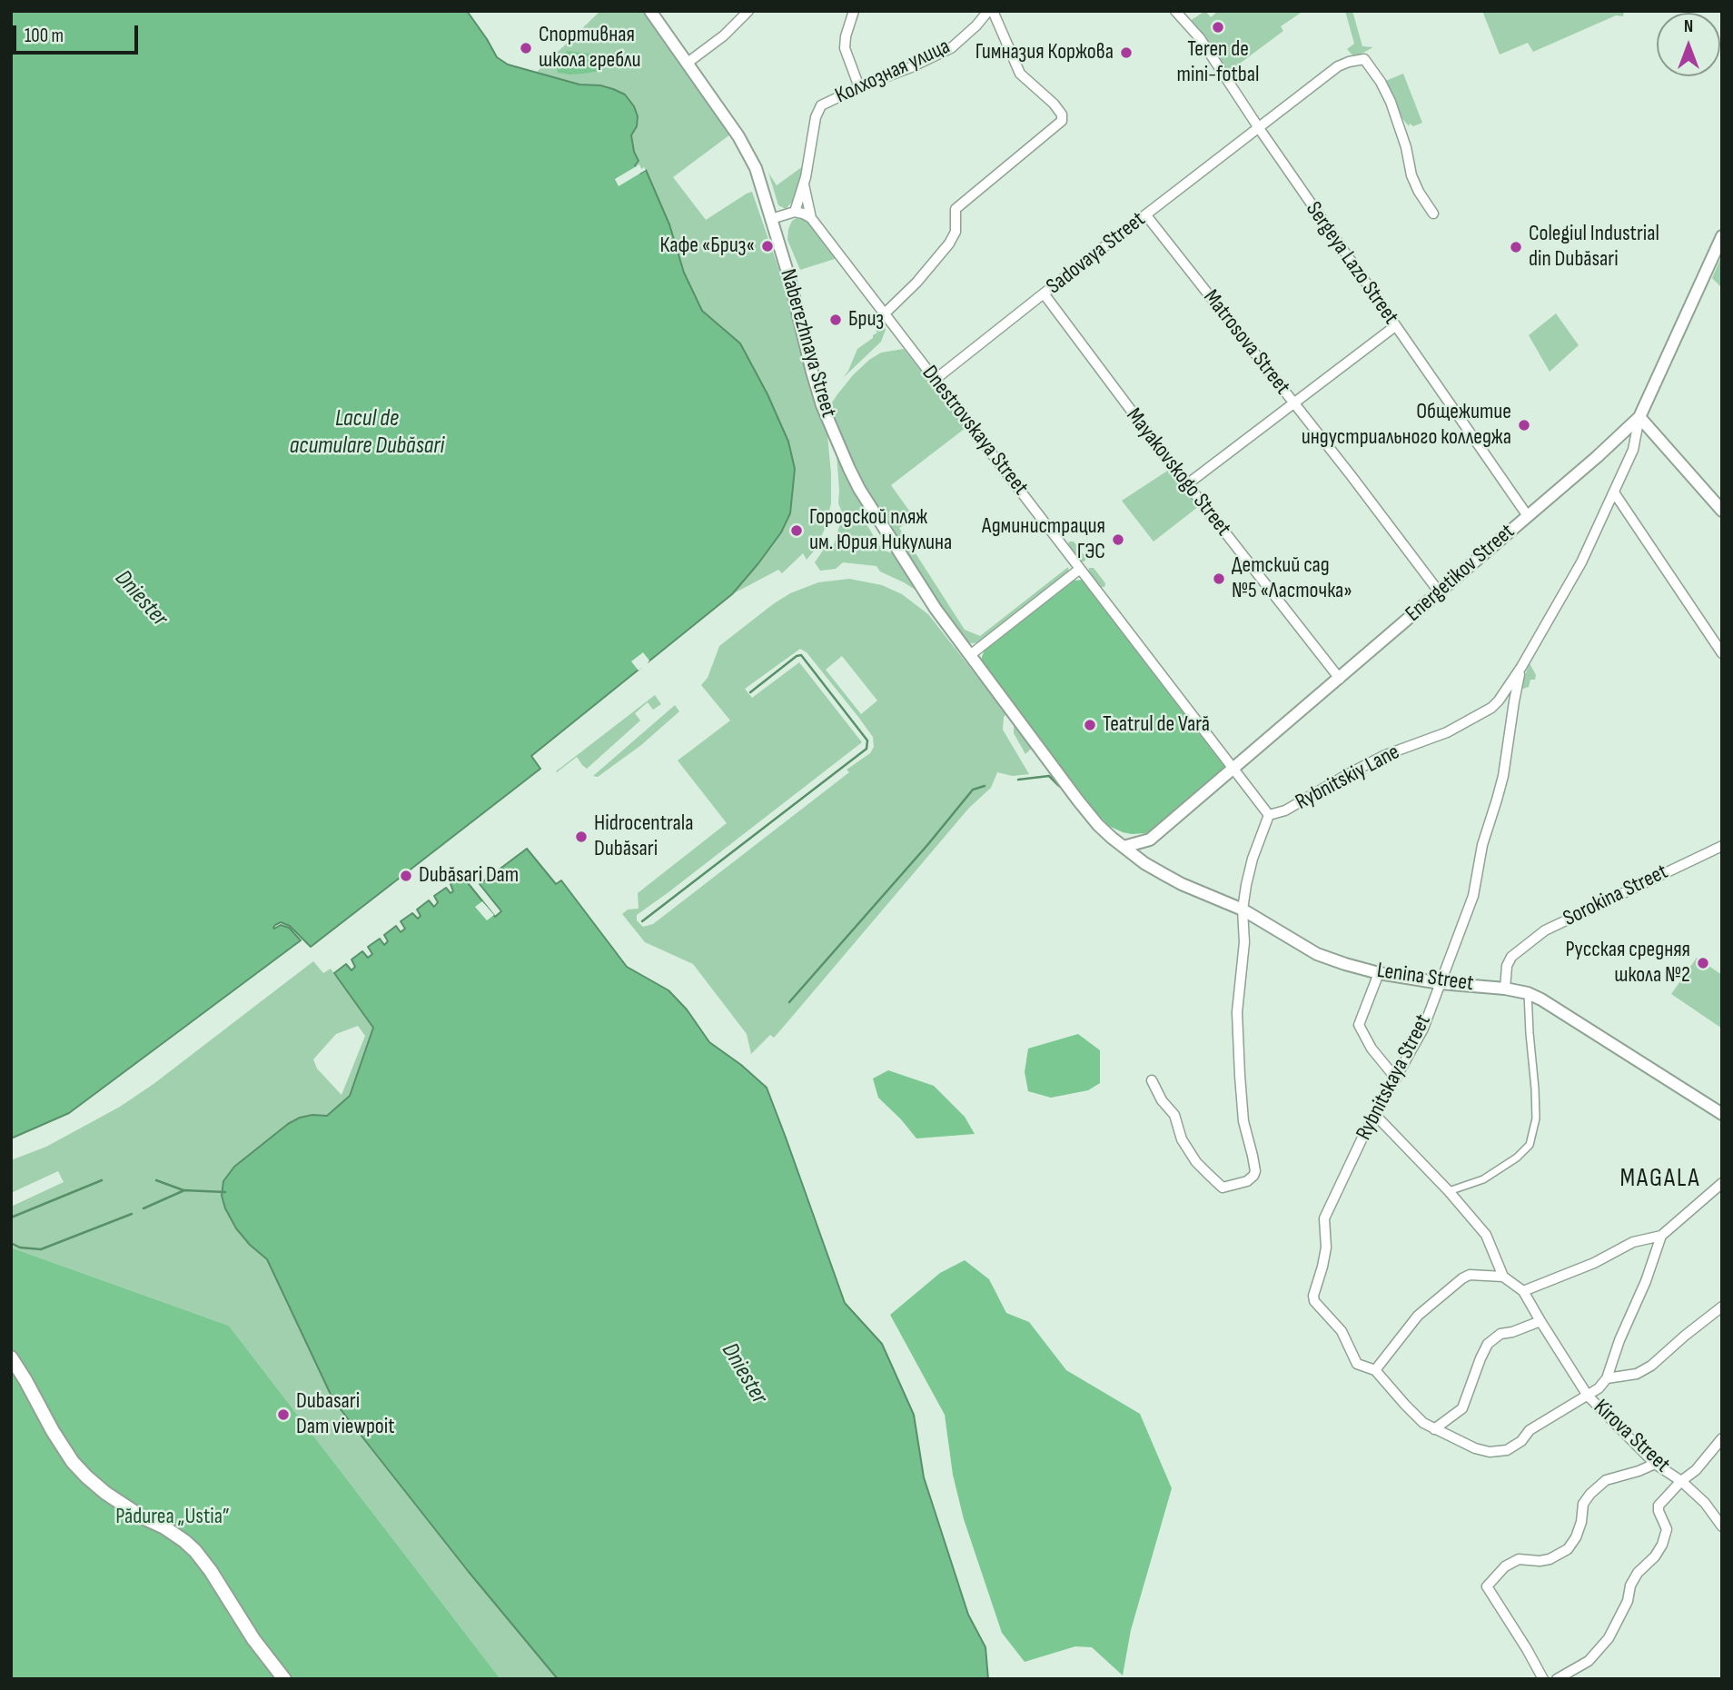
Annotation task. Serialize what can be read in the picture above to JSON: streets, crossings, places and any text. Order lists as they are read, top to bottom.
{
  "streets": {
    "street": [
      "Колхозная улица",
      "Sadovaya Street",
      "Sergeya Lazo Street",
      "Matrosova Street",
      "Naberezhnaya Street",
      "Dnestrovskaya Street",
      "Mayakovskogo Street",
      "Energetikov Street",
      "Rybnitskiy Lane",
      "Sorokina Street",
      "Lenina Street",
      "Rybnitskaya Street",
      "Kirova Street"
    ]
  },
  "crossings": [
    ["Sadovaya Street", "Sergeya Lazo Street"],
    ["Sadovaya Street", "Matrosova Street"],
    ["Sadovaya Street", "Dnestrovskaya Street"],
    ["Sadovaya Street", "Mayakovskogo Street"],
    ["Sergeya Lazo Street", "Energetikov Street"],
    ["Matrosova Street", "Energetikov Street"],
    ["Naberezhnaya Street", "Energetikov Street"],
    ["Naberezhnaya Street", "Lenina Street"],
    ["Dnestrovskaya Street", "Energetikov Street"],
    ["Dnestrovskaya Street", "Rybnitskiy Lane"],
    ["Mayakovskogo Street", "Energetikov Street"],
    ["Energetikov Street", "Rybnitskiy Lane"],
    ["Energetikov Street", "Lenina Street"],
    ["Rybnitskiy Lane", "Lenina Street"],
    ["Rybnitskiy Lane", "Rybnitskaya Street"],
    ["Sorokina Street", "Lenina Street"],
    ["Lenina Street", "Rybnitskaya Street"],
    ["Rybnitskaya Street", "Kirova Street"]
  ],
  "districts": ["MAGALA"],
  "water": ["Lacul de acumulare Dubăsari", "Dniester"],
  "parks": ["Pădurea „Ustia”"],
  "places": [
    "Teren de mini-fotbal",
    "Спортивная школа гребли",
    "Гимназия Коржова",
    "Кафе «Бриз«",
    "Colegiul Industrial din Dubăsari",
    "Бриз",
    "Общежитие индустриального колледжа",
    "Городской пляж им. Юрия Никулина",
    "Администрация ГЭС",
    "Детский сад №5 «Ласточка»",
    "Teatrul de Vară",
    "Hidrocentrala Dubăsari",
    "Dubăsari Dam",
    "Русская средняя школа №2",
    "Dubasari Dam viewpoit"
  ],
  "scale_bar": "100 m",
  "north": "top"
}
